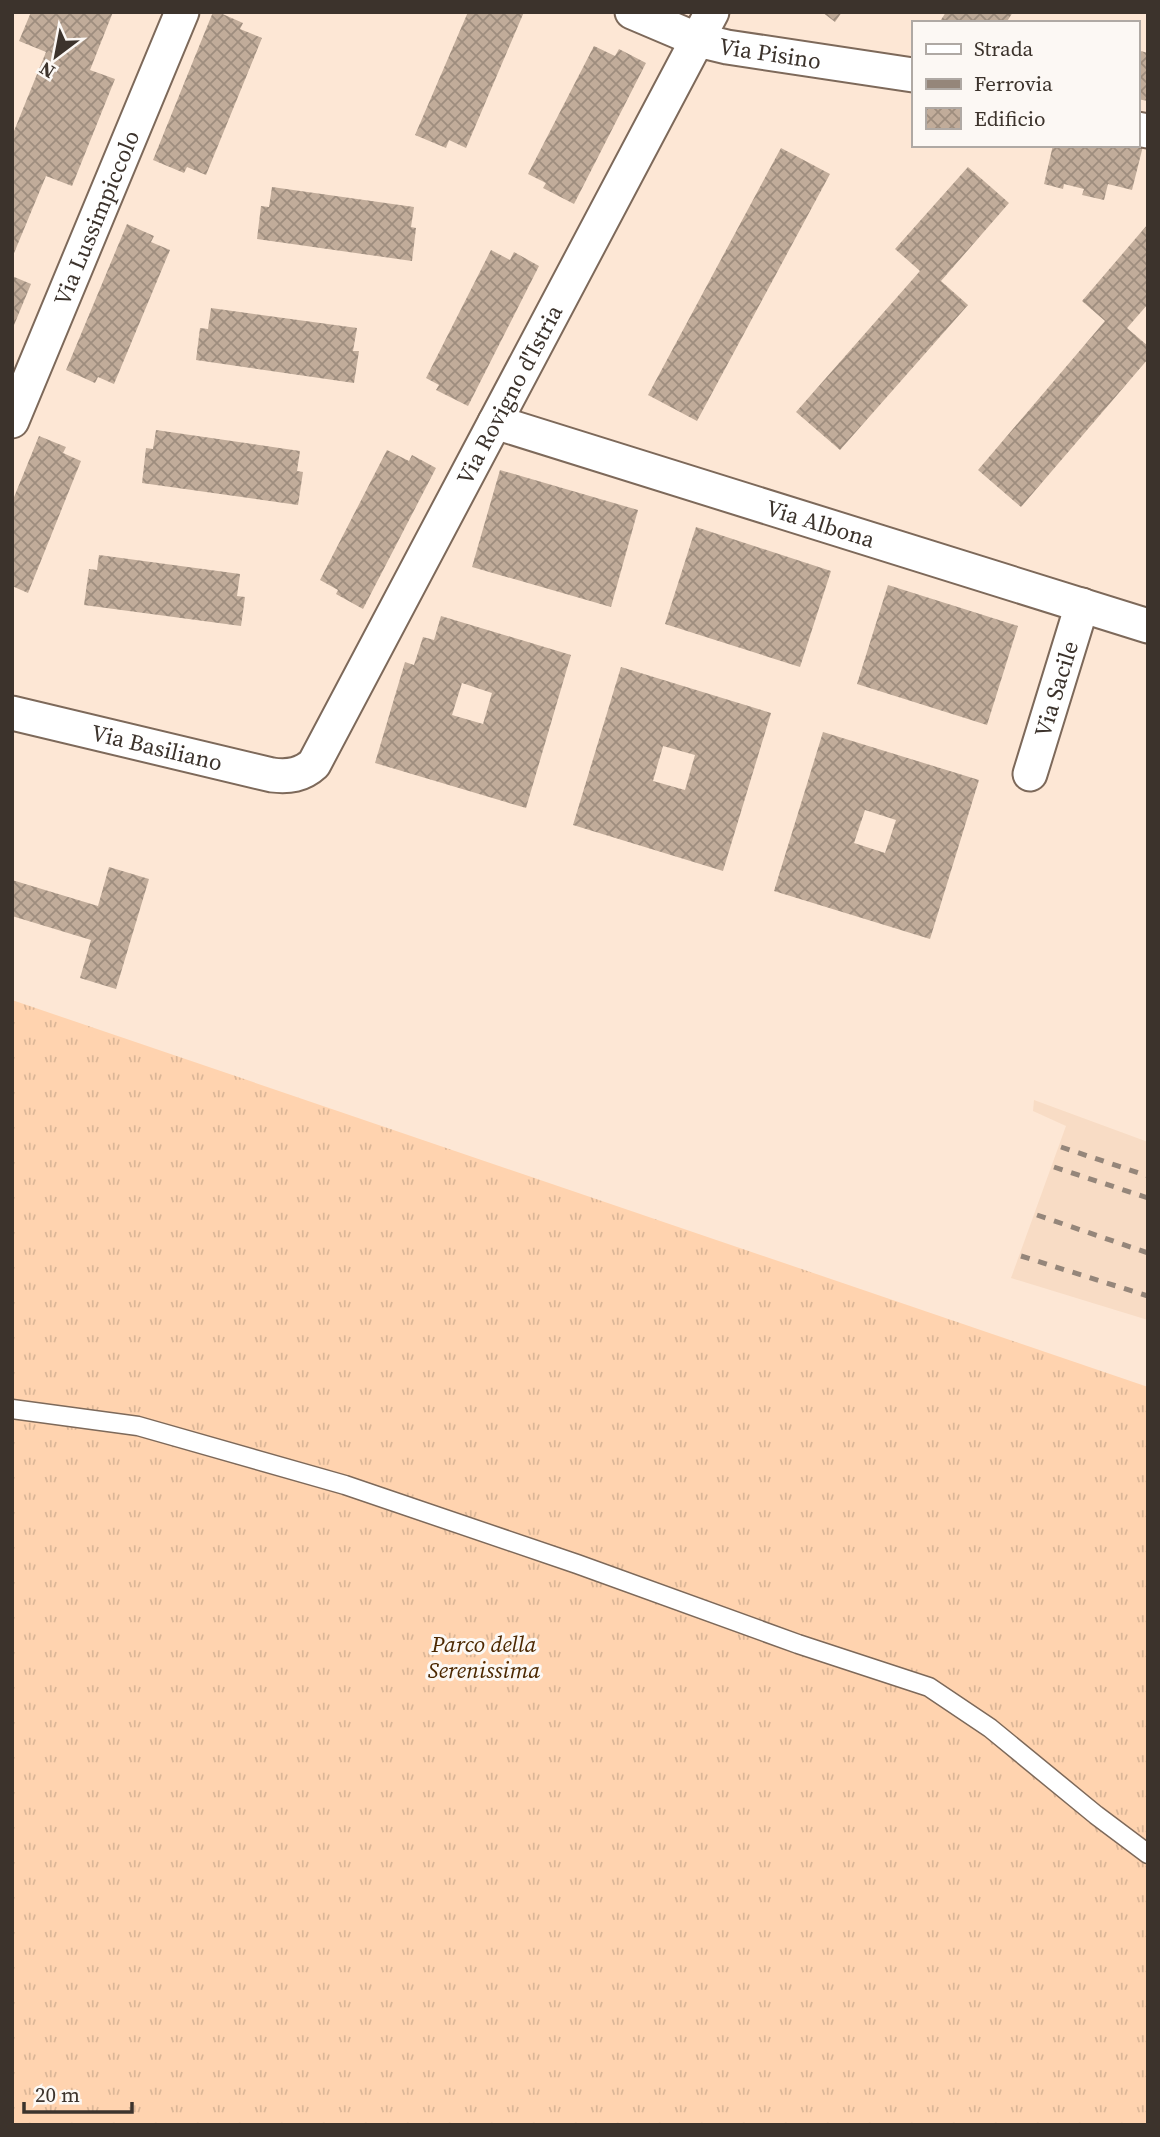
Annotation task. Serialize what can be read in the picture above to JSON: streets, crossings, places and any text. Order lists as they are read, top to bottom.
{
  "streets": {
    "street": [
      "Via Pisino",
      "Via Lussimpiccolo",
      "Via Rovigno d'Istria",
      "Via Albona",
      "Via Sacile",
      "Via Basiliano"
    ]
  },
  "crossings": [
    ["Via Pisino", "Via Rovigno d'Istria"],
    ["Via Rovigno d'Istria", "Via Albona"],
    ["Via Rovigno d'Istria", "Via Basiliano"],
    ["Via Albona", "Via Sacile"]
  ],
  "parks": ["Parco della Serenissima"],
  "legend": ["Strada", "Ferrovia", "Edificio"],
  "scale_bar": "20 m",
  "north": "bottom left"
}
